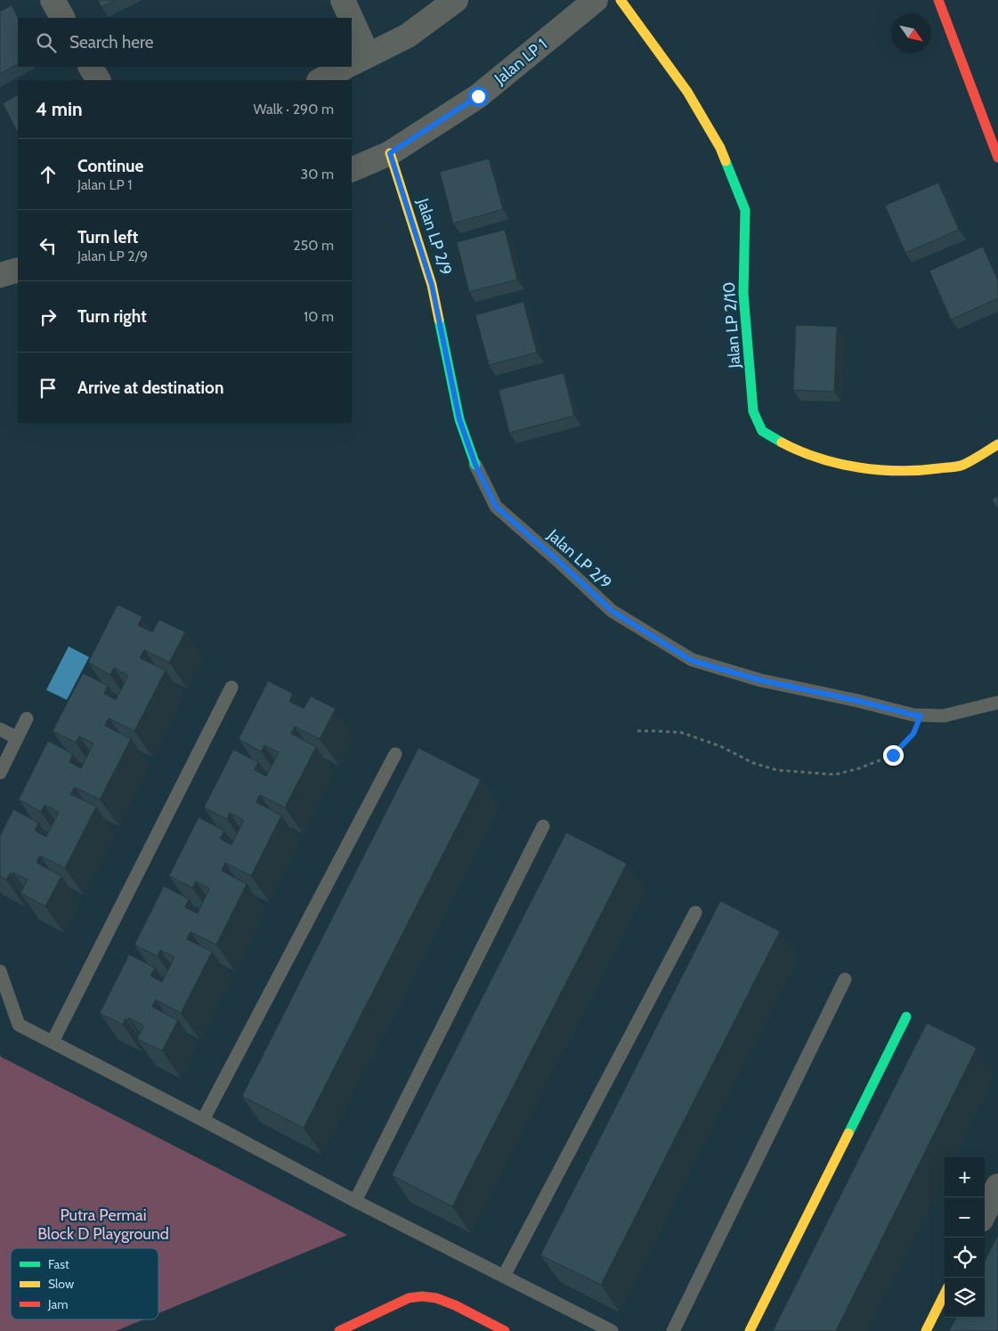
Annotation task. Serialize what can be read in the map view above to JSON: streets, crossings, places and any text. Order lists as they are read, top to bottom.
{
  "streets": {
    "street": ["Jalan LP 1", "Jalan LP 2/9", "Jalan LP 2/10"]
  },
  "crossings": [
    ["Jalan LP 1", "Jalan LP 2/9"]
  ],
  "parks": ["Putra Permai Block D Playground"],
  "legend": ["Fast", "Slow", "Jam"],
  "north": "bottom right",
  "page": {
    "search": "Search here",
    "heading": ["4 min", "Walk · 290 m"],
    "list": [
      ["Continue", "Jalan LP 1", "30 m"],
      ["Turn left", "Jalan LP 2/9", "250 m"],
      ["Turn right", "10 m"],
      "Arrive at destination"
    ],
    "map_buttons": ["+", "−"]
  }
}
